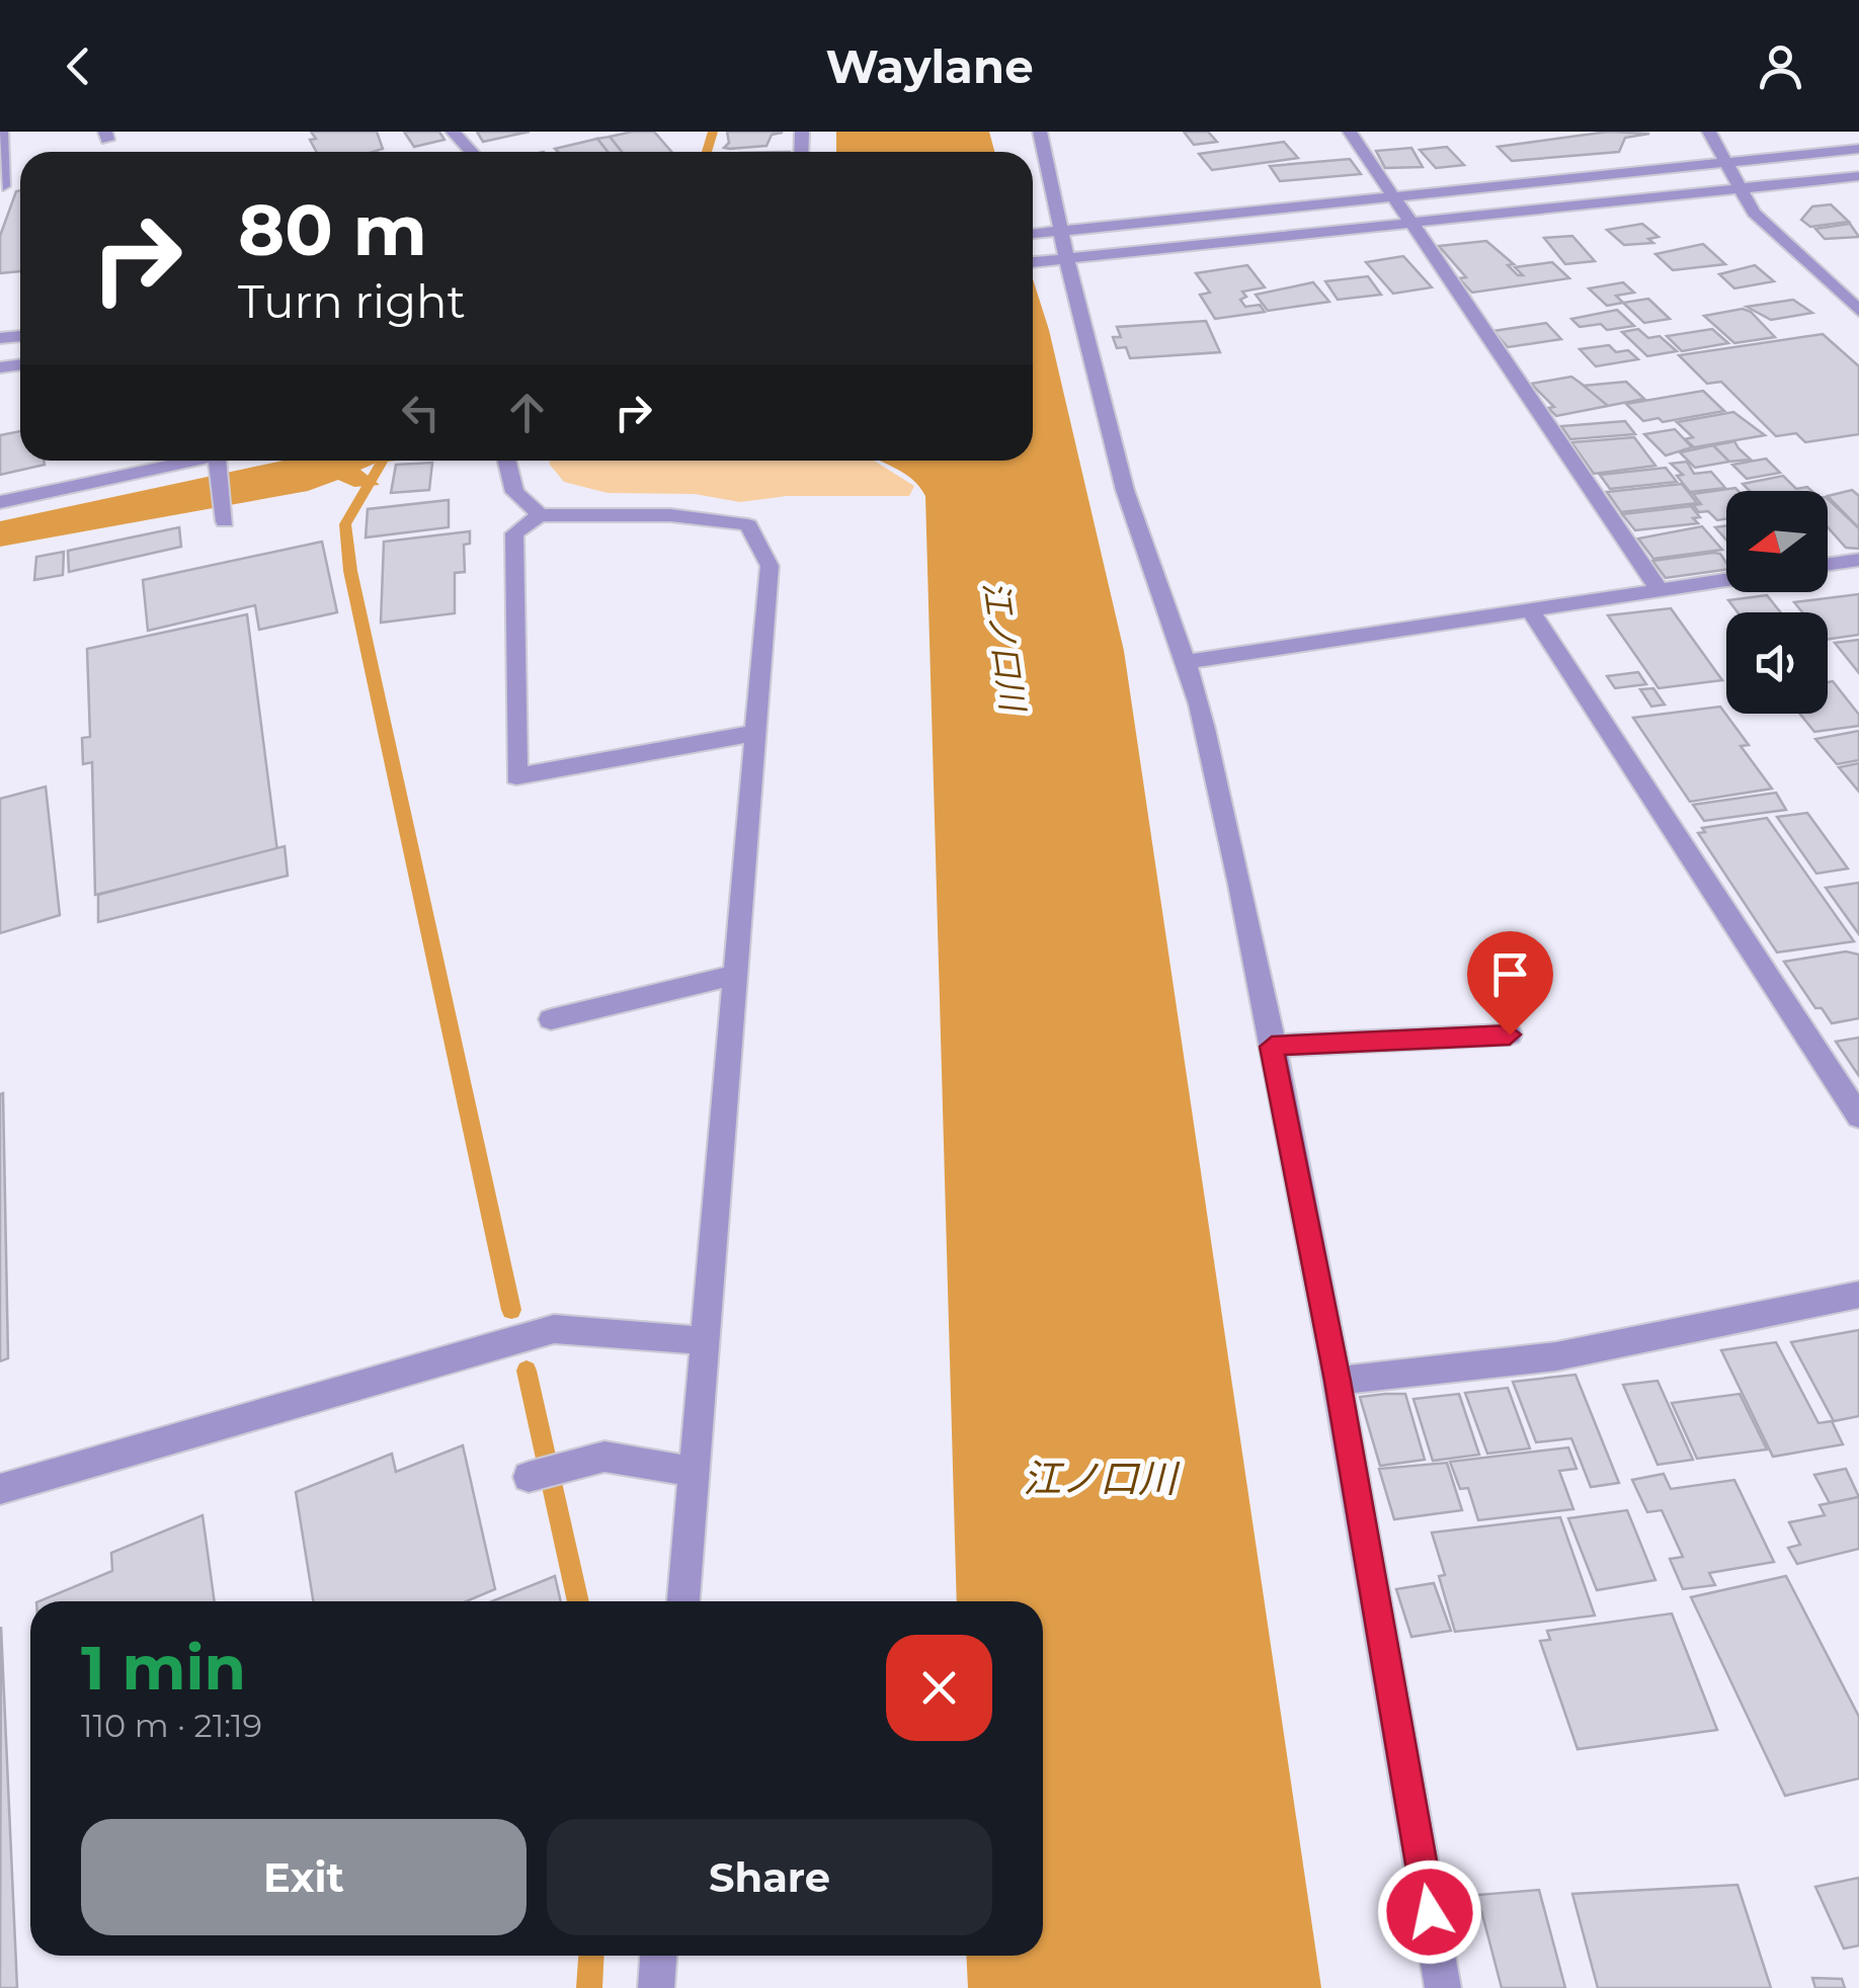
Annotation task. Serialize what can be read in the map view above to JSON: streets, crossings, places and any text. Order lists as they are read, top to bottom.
{
  "water": ["江ノ口川"],
  "north": "left",
  "page": {
    "header": "Waylane",
    "turn": ["80 m", "Turn right"],
    "heading": ["1 min", "110 m · 21:19"],
    "buttons": ["Exit", "Share"]
  }
}
